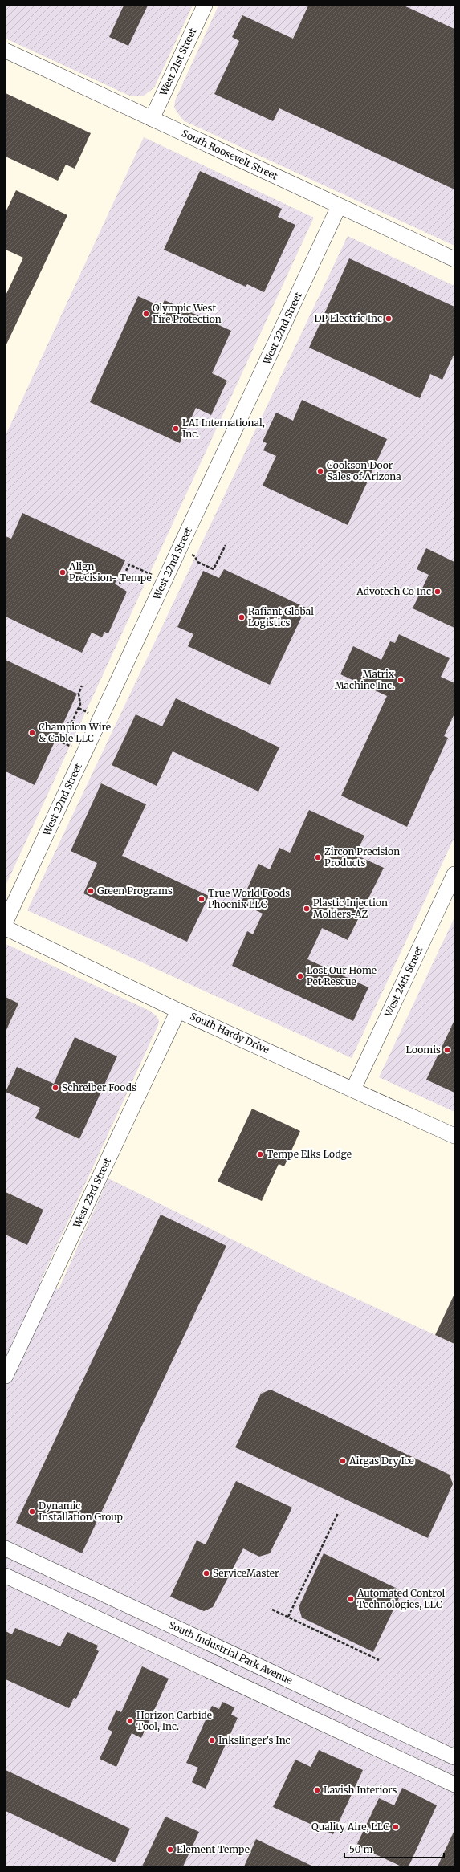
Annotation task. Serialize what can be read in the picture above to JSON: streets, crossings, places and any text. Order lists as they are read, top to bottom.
{
  "streets": {
    "street": [
      "West 21st Street",
      "South Roosevelt Street",
      "West 22nd Street",
      "West 24th Street",
      "South Hardy Drive",
      "West 23rd Street",
      "South Industrial Park Avenue"
    ]
  },
  "crossings": [
    ["West 21st Street", "South Roosevelt Street"],
    ["South Roosevelt Street", "West 22nd Street"],
    ["West 24th Street", "South Hardy Drive"],
    ["South Hardy Drive", "West 23rd Street"]
  ],
  "places": [
    "Olympic West Fire Protection",
    "DP Electric Inc",
    "LAI International, Inc.",
    "Cookson Door Sales of Arizona",
    "Align Precision- Tempe",
    "Advotech Co Inc",
    "Rafiant Global Logistics",
    "Matrix Machine Inc.",
    "Champion Wire & Cable LLC",
    "Zircon Precision Products",
    "Green Programs",
    "True World Foods Phoenix LLC",
    "Plastic Injection Molders-AZ",
    "Lost Our Home Pet Rescue",
    "Loomis",
    "Schreiber Foods",
    "Tempe Elks Lodge",
    "Airgas Dry Ice",
    "Dynamic Installation Group",
    "ServiceMaster",
    "Automated Control Technologies, LLC",
    "Horizon Carbide Tool, Inc.",
    "Inkslinger's Inc",
    "Lavish Interiors",
    "Quality Aire, LLC",
    "Element Tempe"
  ],
  "scale_bar": "50 m"
}
